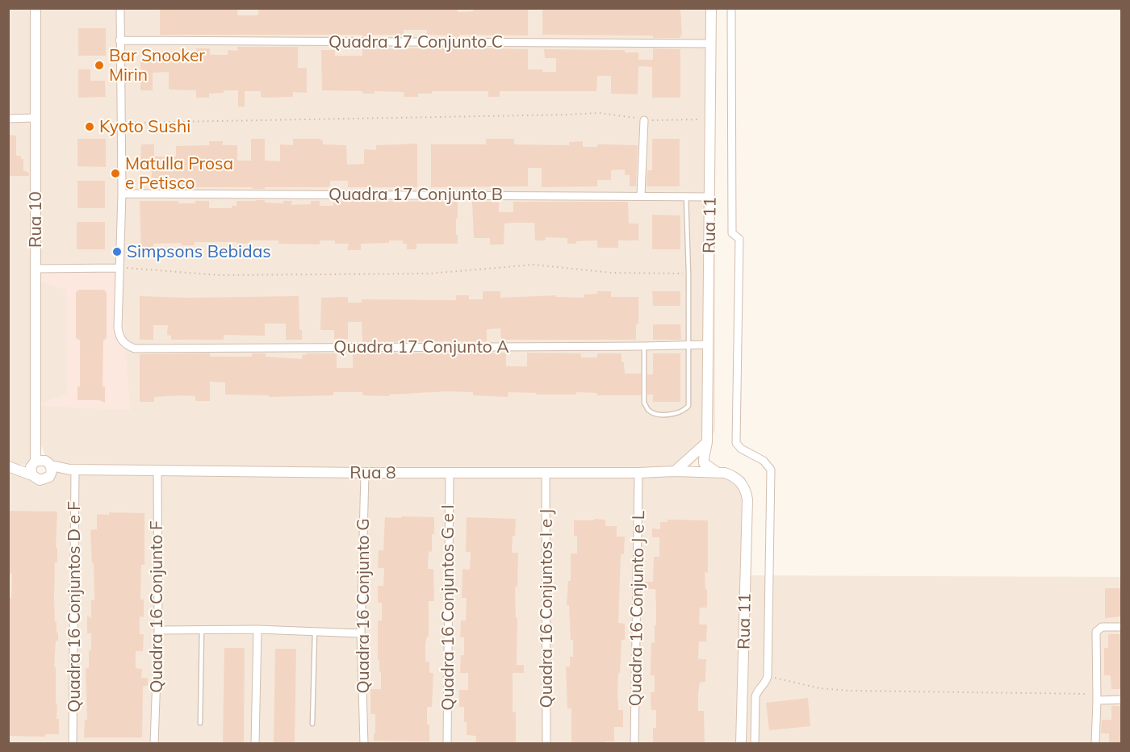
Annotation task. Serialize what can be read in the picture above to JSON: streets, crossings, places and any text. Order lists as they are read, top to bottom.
{
  "streets": {
    "main road": ["Rua 10", "Rua 11", "Rua 8"],
    "street": [
      "Quadra 17 Conjunto C",
      "Quadra 17 Conjunto B",
      "Quadra 17 Conjunto A",
      "Quadra 16 Conjunto G",
      "Quadra 16 Conjuntos D e F",
      "Quadra 16 Conjunto F",
      "Quadra 16 Conjuntos G e I",
      "Quadra 16 Conjuntos I e J",
      "Quadra 16 Conjunto J e L"
    ]
  },
  "crossings": [
    ["Quadra 17 Conjunto C", "Rua 11"],
    ["Quadra 17 Conjunto B", "Rua 11"],
    ["Rua 10", "Rua 8"],
    ["Rua 11", "Quadra 17 Conjunto A"],
    ["Rua 11", "Rua 8"],
    ["Rua 8", "Quadra 16 Conjunto G"],
    ["Rua 8", "Quadra 16 Conjuntos D e F"],
    ["Rua 8", "Quadra 16 Conjunto F"],
    ["Rua 8", "Quadra 16 Conjuntos G e I"],
    ["Rua 8", "Quadra 16 Conjuntos I e J"],
    ["Rua 8", "Quadra 16 Conjunto J e L"]
  ],
  "places": [
    "Bar Snooker Mirin",
    "Kyoto Sushi",
    "Matulla Prosa e Petisco",
    "Simpsons Bebidas"
  ]
}
